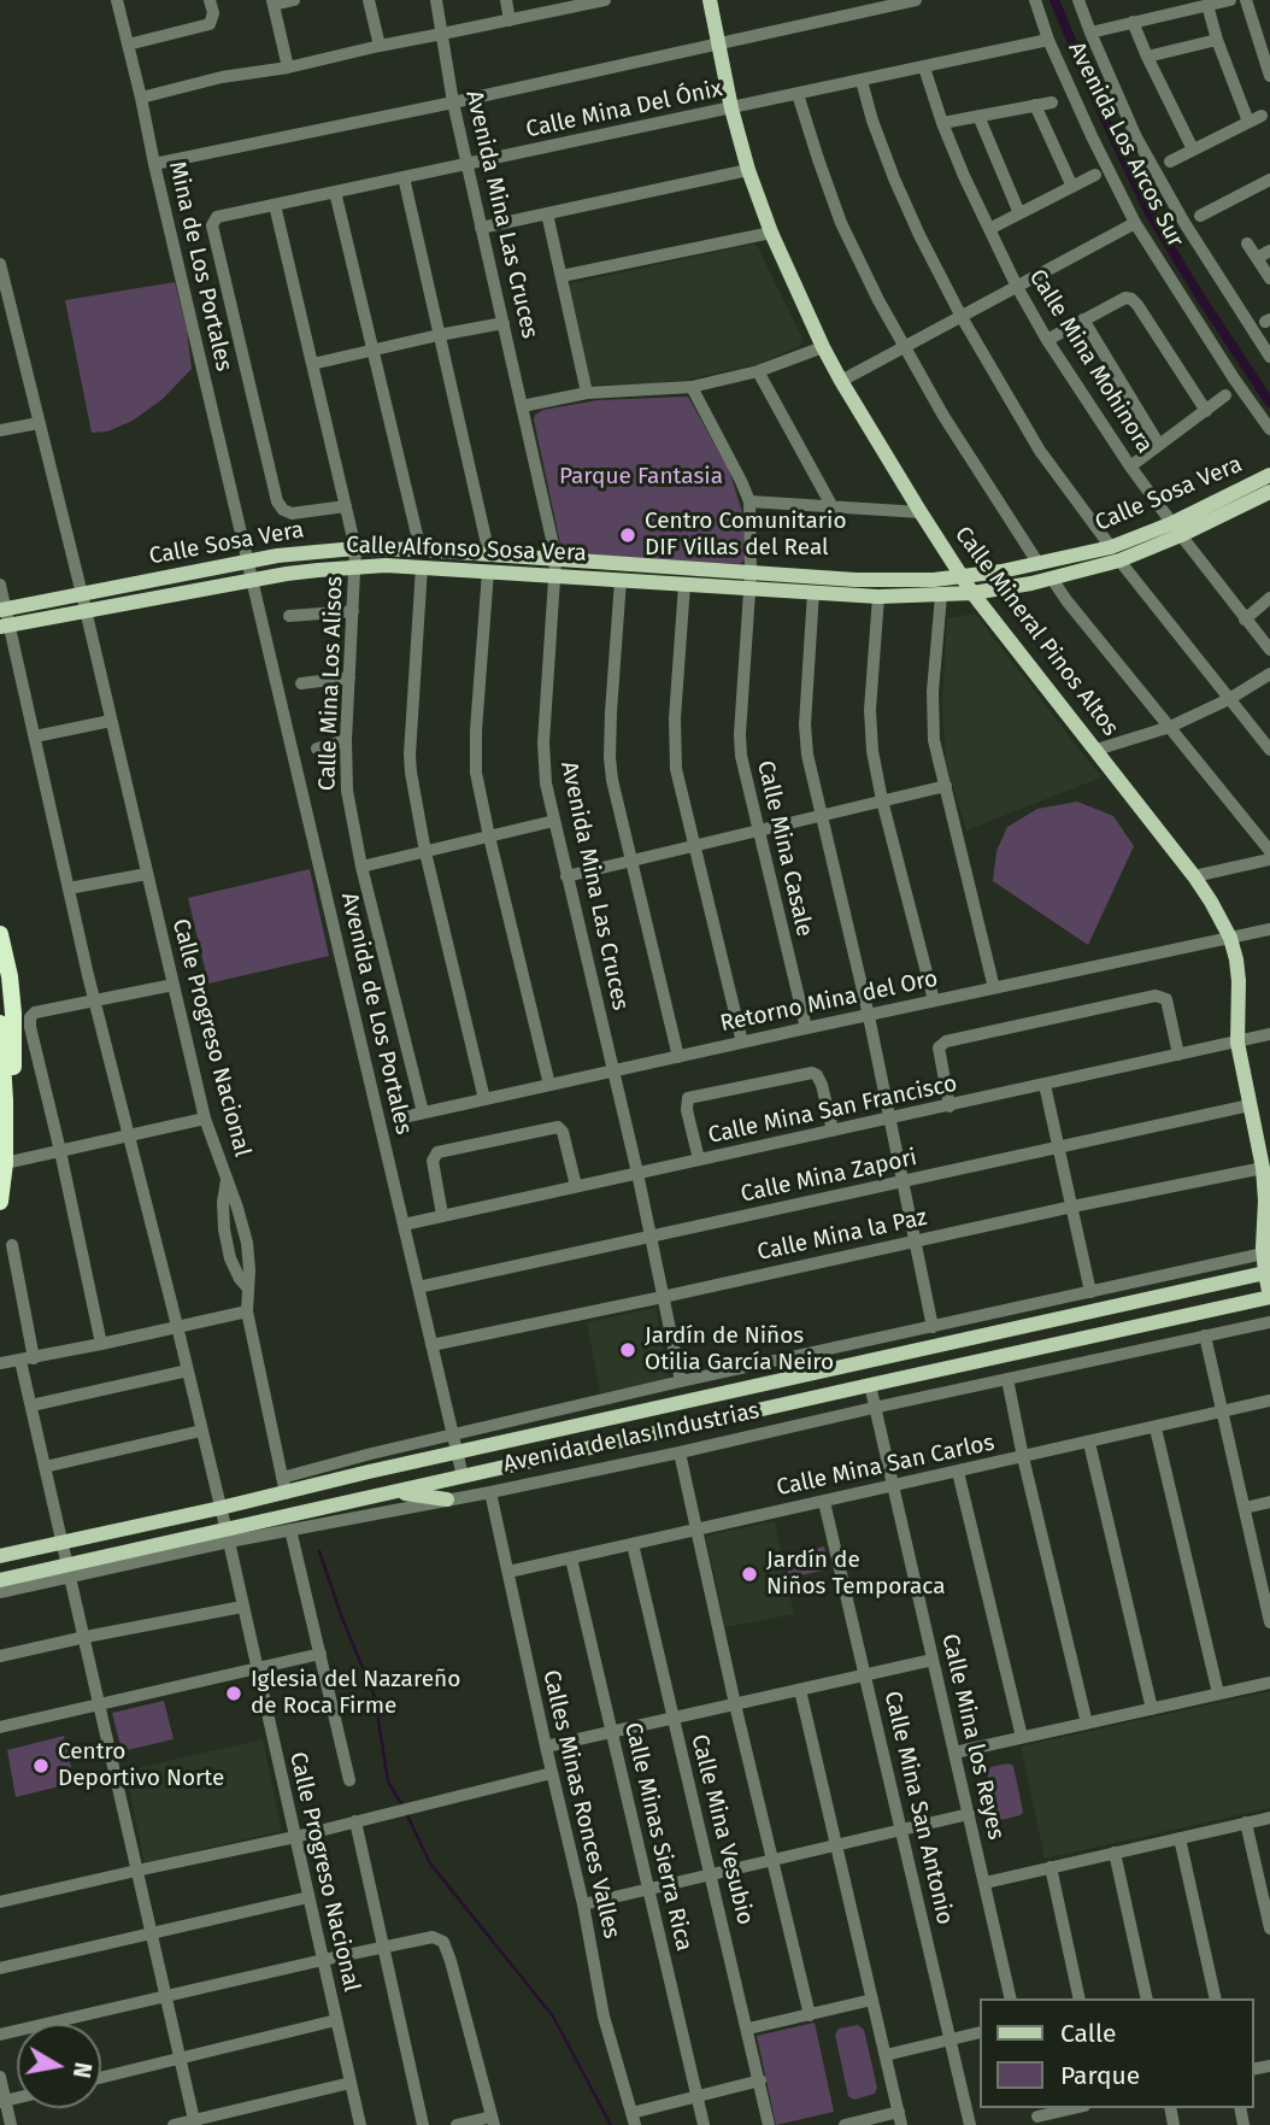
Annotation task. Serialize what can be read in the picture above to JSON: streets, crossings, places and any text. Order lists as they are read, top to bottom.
{
  "streets": {
    "main road": [
      "Calle Sosa Vera",
      "Calle Alfonso Sosa Vera",
      "Calle Mineral Pinos Altos",
      "Avenida de las Industrias"
    ],
    "street": [
      "Calle Mina Del Ónix",
      "Avenida Los Arcos Sur",
      "Avenida Mina Las Cruces",
      "Mina de Los Portales",
      "Calle Mina Mohinora",
      "Calle Mina Los Alisos",
      "Calle Mina Casale",
      "Retorno Mina del Oro",
      "Avenida de Los Portales",
      "Calle Progreso Nacional",
      "Calle Mina San Francisco",
      "Calle Mina Zapori",
      "Calle Mina la Paz",
      "Calle Mina San Carlos",
      "Calle Mina los Reyes",
      "Calles Minas Ronces Valles",
      "Calle Mina San Antonio",
      "Calle Mina Vesubio",
      "Calle Minas Sierra Rica"
    ]
  },
  "crossings": [
    ["Calle Mina Del Ónix", "Avenida Los Arcos Sur"],
    ["Calle Mina Del Ónix", "Avenida Mina Las Cruces"],
    ["Calle Mina Del Ónix", "Calle Mina Mohinora"],
    ["Calle Mina Del Ónix", "Calle Mineral Pinos Altos"],
    ["Calle Mina Del Ónix", "Calle Mina Los Alisos"],
    ["Avenida Mina Las Cruces", "Calle Sosa Vera"],
    ["Avenida Mina Las Cruces", "Calle Alfonso Sosa Vera"],
    ["Avenida Mina Las Cruces", "Retorno Mina del Oro"],
    ["Avenida Mina Las Cruces", "Calle Mina San Francisco"],
    ["Avenida Mina Las Cruces", "Calle Mina Zapori"],
    ["Avenida Mina Las Cruces", "Calle Mina la Paz"],
    ["Avenida Mina Las Cruces", "Avenida de las Industrias"],
    ["Mina de Los Portales", "Calle Sosa Vera"],
    ["Mina de Los Portales", "Avenida de Los Portales"],
    ["Calle Mina Mohinora", "Calle Sosa Vera"],
    ["Calle Sosa Vera", "Calle Alfonso Sosa Vera"],
    ["Calle Sosa Vera", "Calle Mineral Pinos Altos"],
    ["Calle Sosa Vera", "Calle Mina Los Alisos"],
    ["Calle Sosa Vera", "Calle Mina Casale"],
    ["Calle Sosa Vera", "Avenida de Los Portales"],
    ["Calle Sosa Vera", "Calle Progreso Nacional"],
    ["Calle Alfonso Sosa Vera", "Calle Mineral Pinos Altos"],
    ["Calle Alfonso Sosa Vera", "Calle Mina Los Alisos"],
    ["Calle Alfonso Sosa Vera", "Calle Mina Casale"],
    ["Calle Alfonso Sosa Vera", "Avenida de Los Portales"],
    ["Calle Alfonso Sosa Vera", "Calle Progreso Nacional"],
    ["Calle Mineral Pinos Altos", "Retorno Mina del Oro"],
    ["Calle Mineral Pinos Altos", "Calle Mina San Francisco"],
    ["Calle Mineral Pinos Altos", "Calle Mina Zapori"],
    ["Calle Mineral Pinos Altos", "Calle Mina la Paz"],
    ["Calle Mineral Pinos Altos", "Avenida de las Industrias"],
    ["Calle Mina Los Alisos", "Retorno Mina del Oro"],
    ["Calle Mina Casale", "Retorno Mina del Oro"],
    ["Avenida de Los Portales", "Calle Mina San Francisco"],
    ["Avenida de Los Portales", "Calle Mina Zapori"],
    ["Avenida de Los Portales", "Calle Mina la Paz"],
    ["Avenida de Los Portales", "Avenida de las Industrias"],
    ["Calle Progreso Nacional", "Avenida de las Industrias"],
    ["Avenida de las Industrias", "Calle Mina los Reyes"],
    ["Avenida de las Industrias", "Calles Minas Ronces Valles"],
    ["Calle Mina San Carlos", "Calle Mina los Reyes"],
    ["Calle Mina San Carlos", "Calles Minas Ronces Valles"],
    ["Calle Mina San Carlos", "Calle Mina San Antonio"],
    ["Calle Mina San Carlos", "Calle Mina Vesubio"],
    ["Calle Mina San Carlos", "Calle Minas Sierra Rica"]
  ],
  "parks": ["Parque Fantasia"],
  "places": [
    "Centro Comunitario DIF Villas del Real",
    "Jardín de Niños Otilia García Neiro",
    "Jardín de Niños Temporaca",
    "Iglesia del Nazareño de Roca Firme",
    "Centro Deportivo Norte"
  ],
  "legend": ["Calle", "Parque"],
  "north": "right"
}
